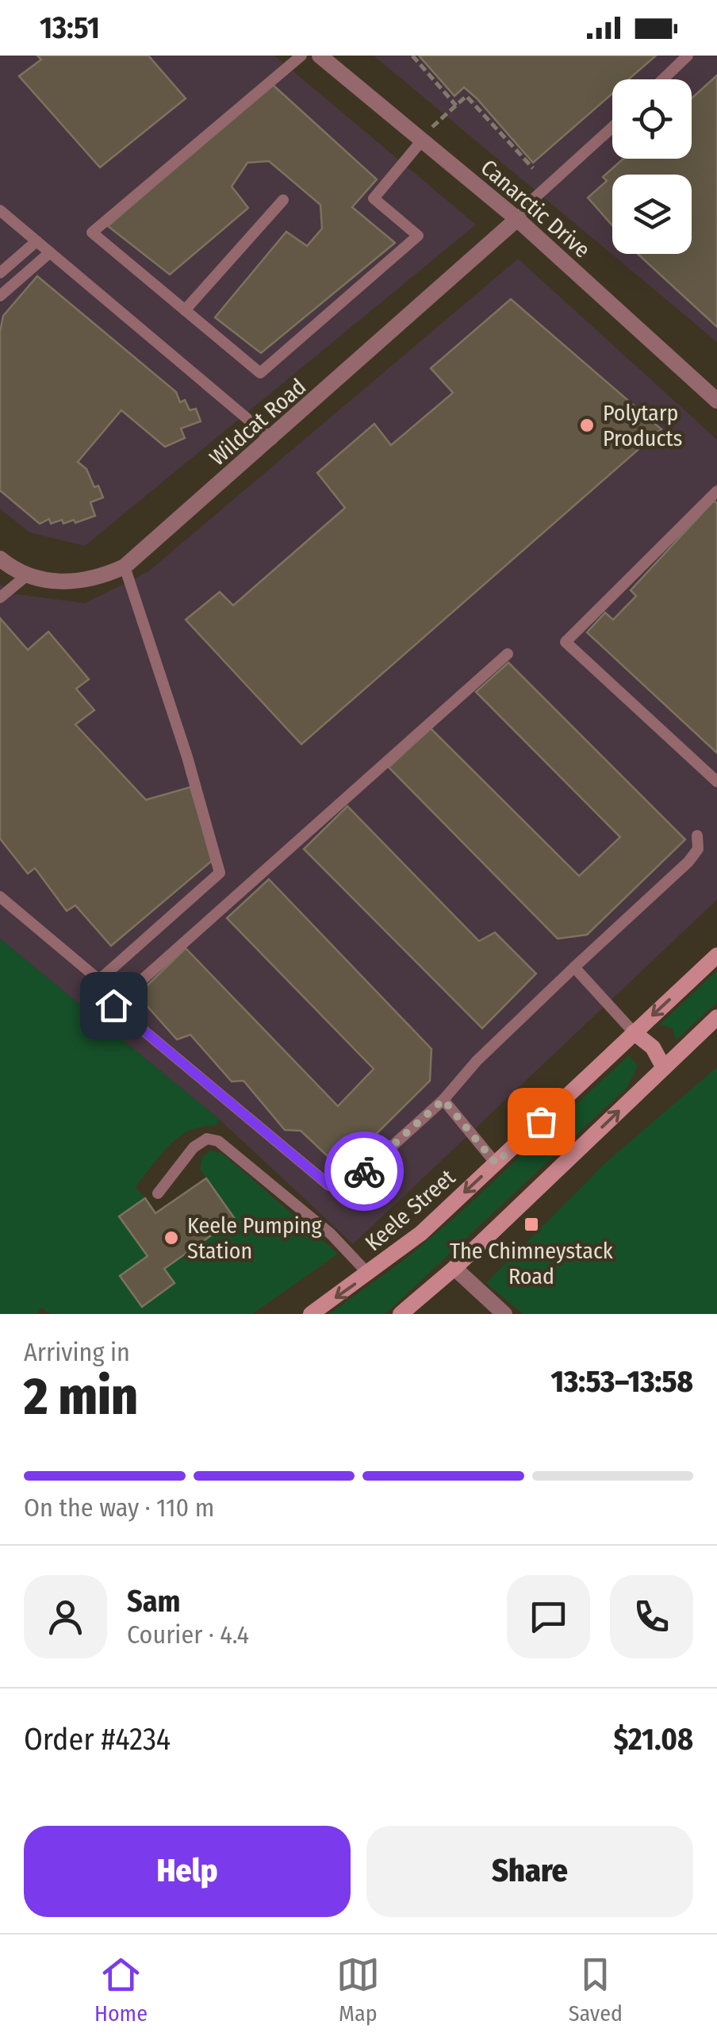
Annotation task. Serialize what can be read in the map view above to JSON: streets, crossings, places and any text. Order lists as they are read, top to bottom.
{
  "streets": {
    "main road": ["Keele Street"],
    "street": ["Canarctic Drive", "Wildcat Road"]
  },
  "crossings": [
    ["Canarctic Drive", "Wildcat Road"]
  ],
  "places": {
    "other": ["Polytarp Products", "Keele Pumping Station"],
    "transit": ["The Chimneystack Road"]
  },
  "page": {
    "status": "13:51",
    "heading": ["2 min", "Arriving in", "13:53–13:58"],
    "panel": [
      "Sam",
      "Courier · 4.4",
      "Order #4234",
      "$21.08"
    ],
    "bar": "On the way · 110 m",
    "buttons": ["Help", "Share"],
    "tabs": ["Home", "Map", "Saved"]
  }
}
